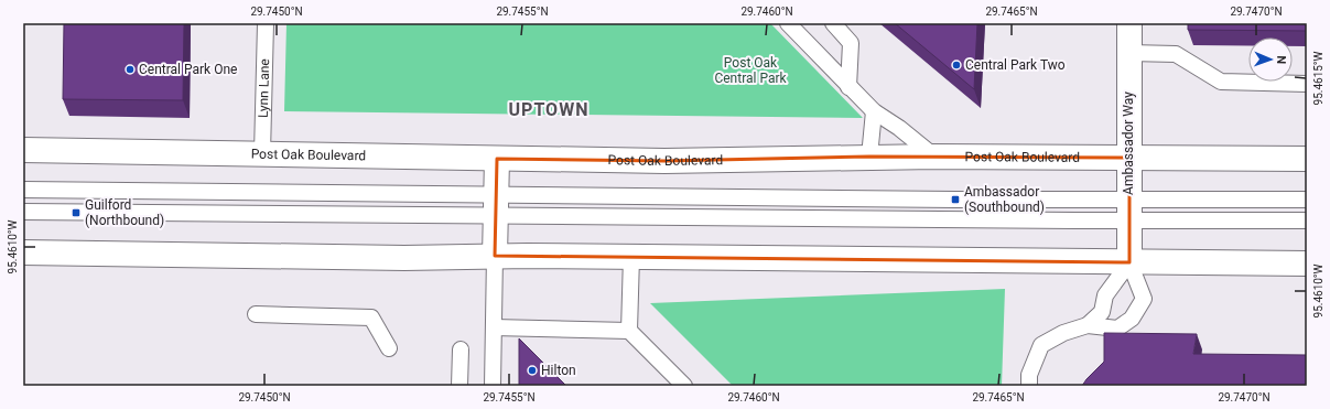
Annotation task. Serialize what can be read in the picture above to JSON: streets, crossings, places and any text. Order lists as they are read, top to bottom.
{
  "streets": {
    "main road": ["Ambassador Way", "Post Oak Boulevard"],
    "lane": ["Lynn Lane"]
  },
  "crossings": [
    ["Lynn Lane", "Post Oak Boulevard"],
    ["Ambassador Way", "Post Oak Boulevard"]
  ],
  "districts": ["UPTOWN"],
  "parks": ["Post Oak Central Park"],
  "places": {
    "other": ["Central Park Two", "Central Park One", "Hilton"],
    "transit": ["Ambassador (Southbound)", "Guilford (Northbound)"]
  },
  "north": "right",
  "coordinates": [
    "29.7450°N",
    "29.7455°N",
    "29.7460°N",
    "29.7465°N",
    "29.7470°N",
    "95.4615°W",
    "95.4610°W"
  ]
}
